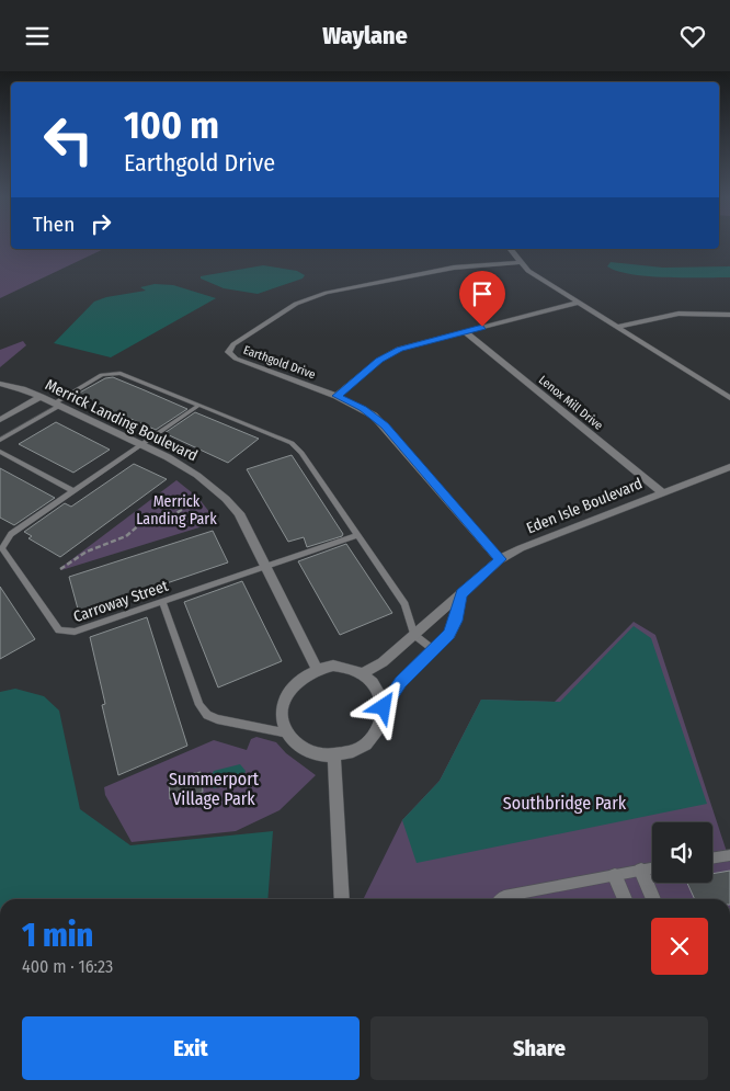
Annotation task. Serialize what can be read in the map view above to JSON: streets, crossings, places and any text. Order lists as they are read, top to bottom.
{
  "streets": {
    "street": [
      "Earthgold Drive",
      "Lenox Mill Drive",
      "Merrick Landing Boulevard",
      "Eden Isle Boulevard"
    ],
    "lane": ["Carroway Street"]
  },
  "crossings": [
    ["Earthgold Drive", "Eden Isle Boulevard"],
    ["Lenox Mill Drive", "Eden Isle Boulevard"],
    ["Merrick Landing Boulevard", "Eden Isle Boulevard"],
    ["Merrick Landing Boulevard", "Carroway Street"]
  ],
  "parks": ["Merrick Landing Park", "Summerport Village Park", "Southbridge Park"],
  "page": {
    "header": "Waylane",
    "turn": ["100 m", "Earthgold Drive"],
    "then": "Then",
    "heading": ["1 min", "400 m · 16:23"],
    "buttons": ["Exit", "Share"]
  }
}
